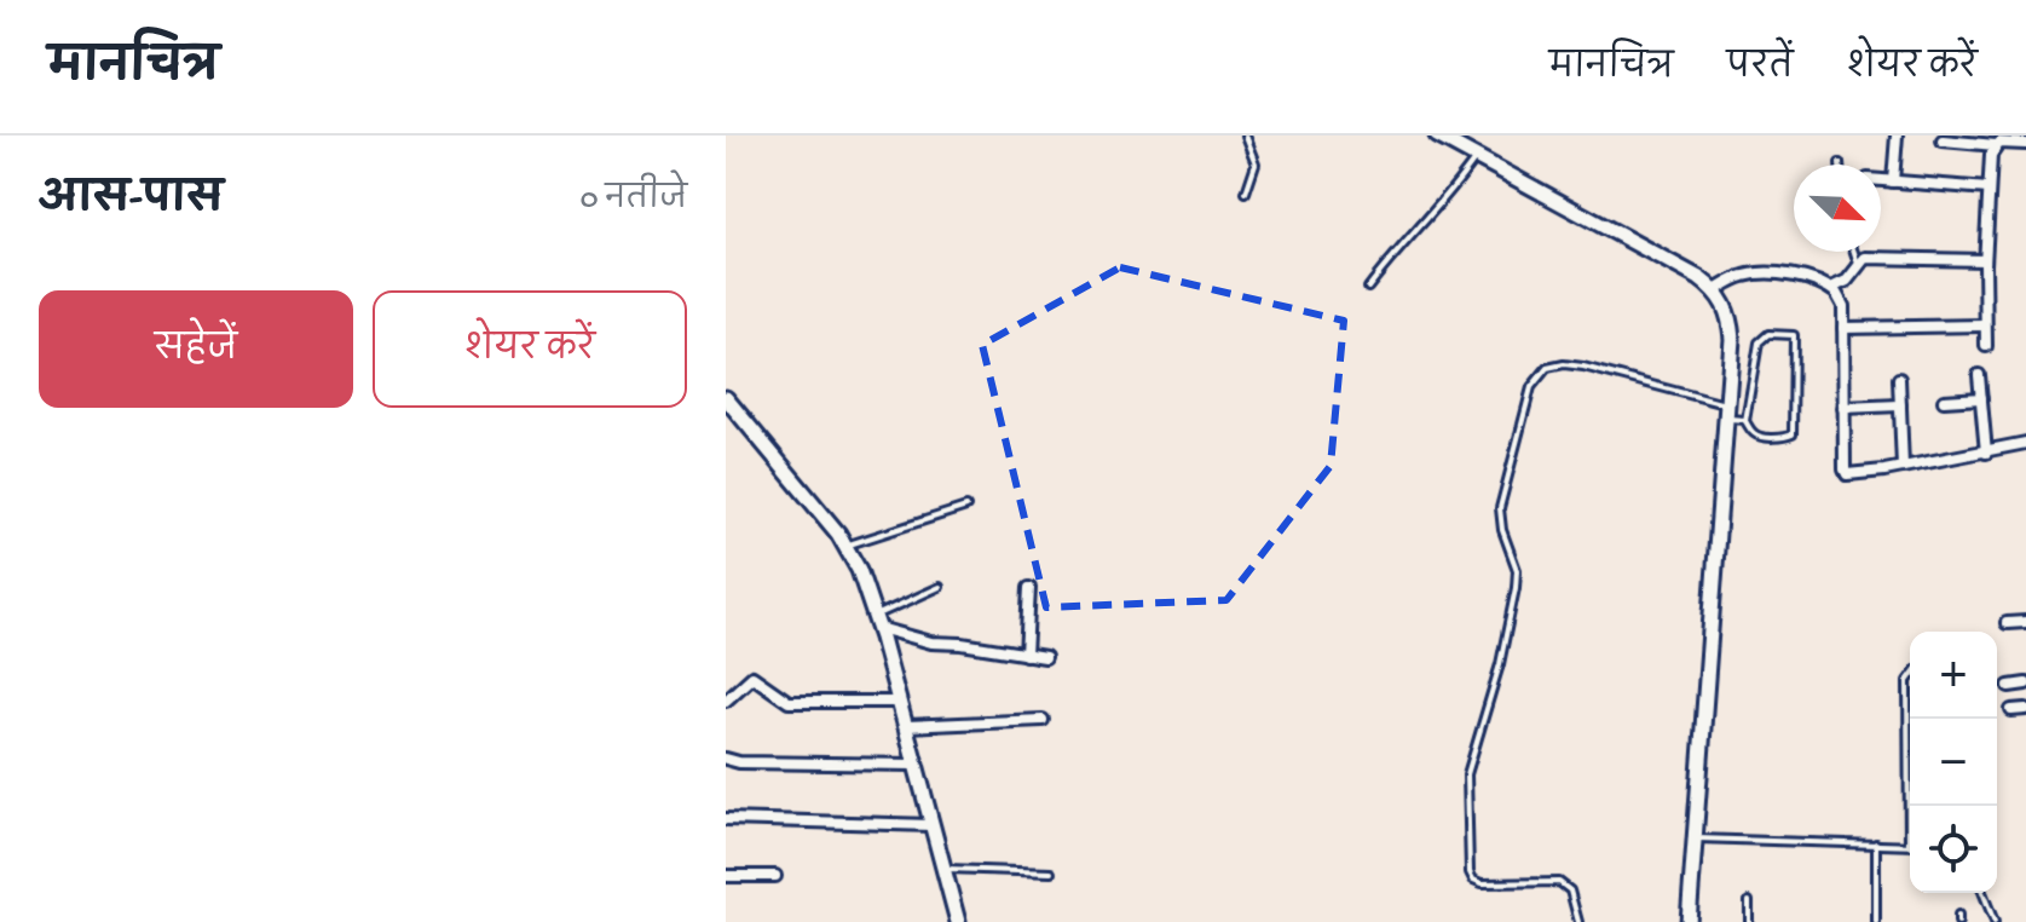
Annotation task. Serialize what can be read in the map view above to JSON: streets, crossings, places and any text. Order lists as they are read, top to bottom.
{
  "north": "bottom right",
  "page": {
    "header": "मानचित्र",
    "nav": ["मानचित्र", "परतें", "शेयर करें"],
    "heading": ["आस-पास", "0 नतीजे"],
    "buttons": ["सहेजें", "शेयर करें"],
    "map_buttons": ["+", "−"]
  }
}
